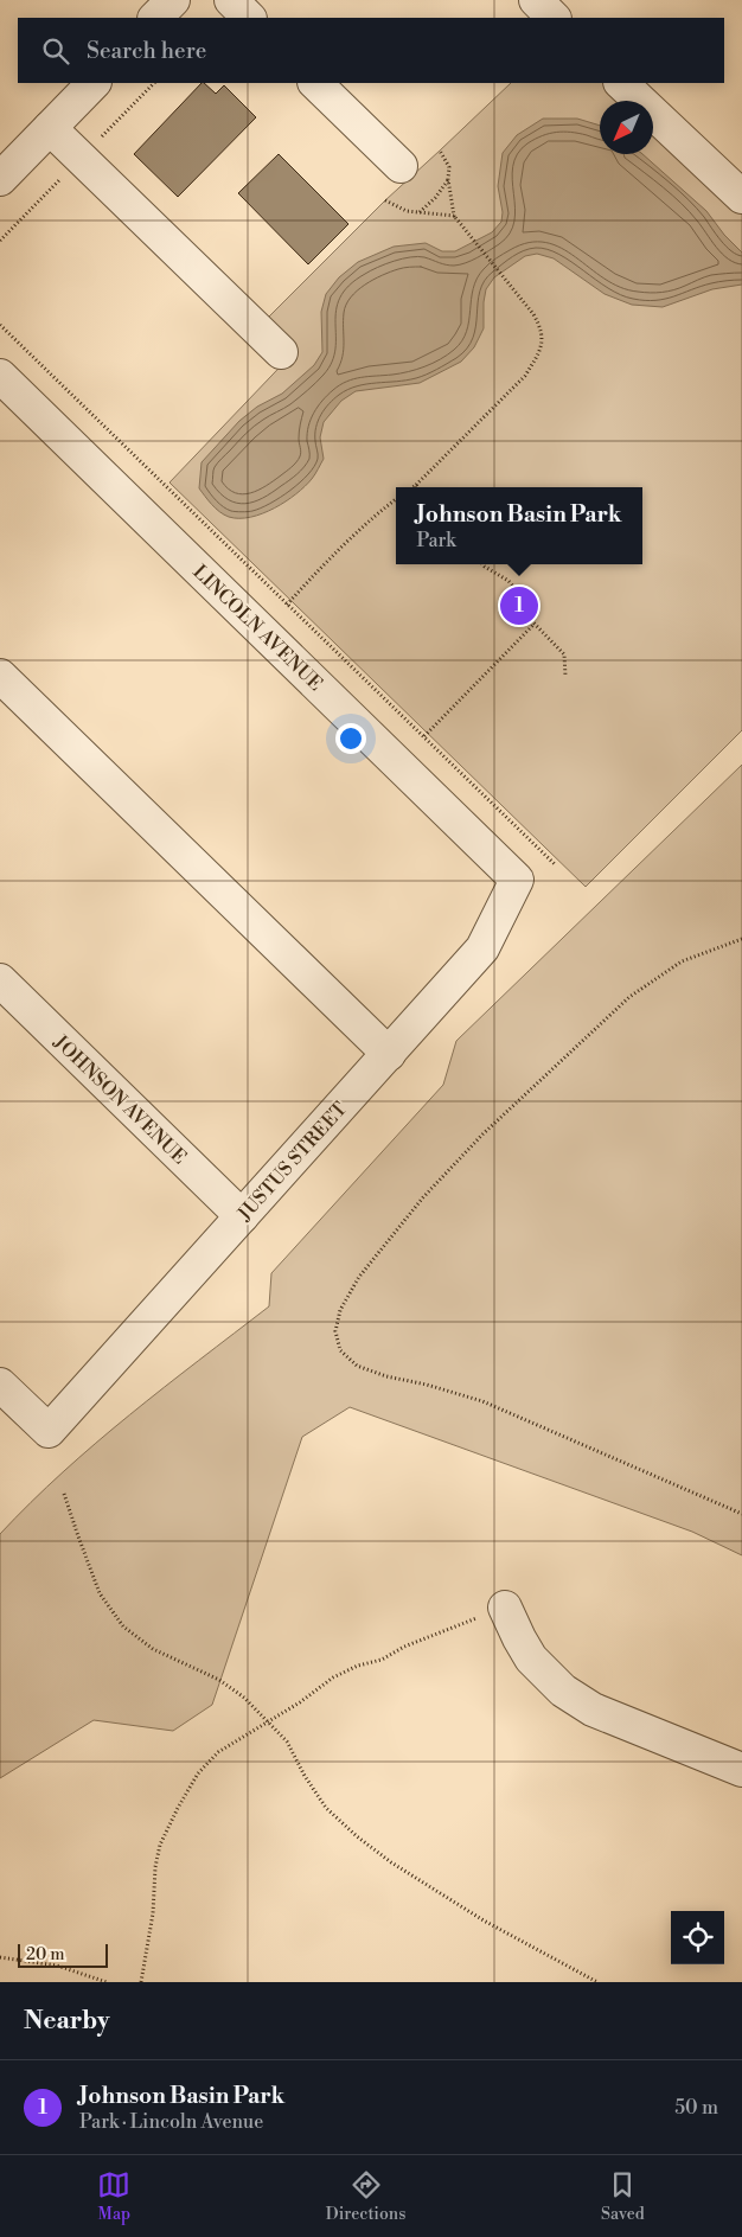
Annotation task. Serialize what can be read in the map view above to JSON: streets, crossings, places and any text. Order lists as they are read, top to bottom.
{
  "streets": {
    "street": ["LINCOLN AVENUE", "JOHNSON AVENUE", "JUSTUS STREET"]
  },
  "crossings": [
    ["LINCOLN AVENUE", "JUSTUS STREET"],
    ["JOHNSON AVENUE", "JUSTUS STREET"]
  ],
  "scale_bar": "20 m",
  "north": "bottom left",
  "page": {
    "search": "Search here",
    "popup": ["Johnson Basin Park", "Park"],
    "pins": "1",
    "scale": "20 m",
    "heading": "Nearby",
    "list": [
      {
        "mark": "1",
        "name": "Johnson Basin Park",
        "note": "Park · Lincoln Avenue",
        "value": "50 m"
      }
    ],
    "nav": ["Map", "Directions", "Saved"]
  }
}
